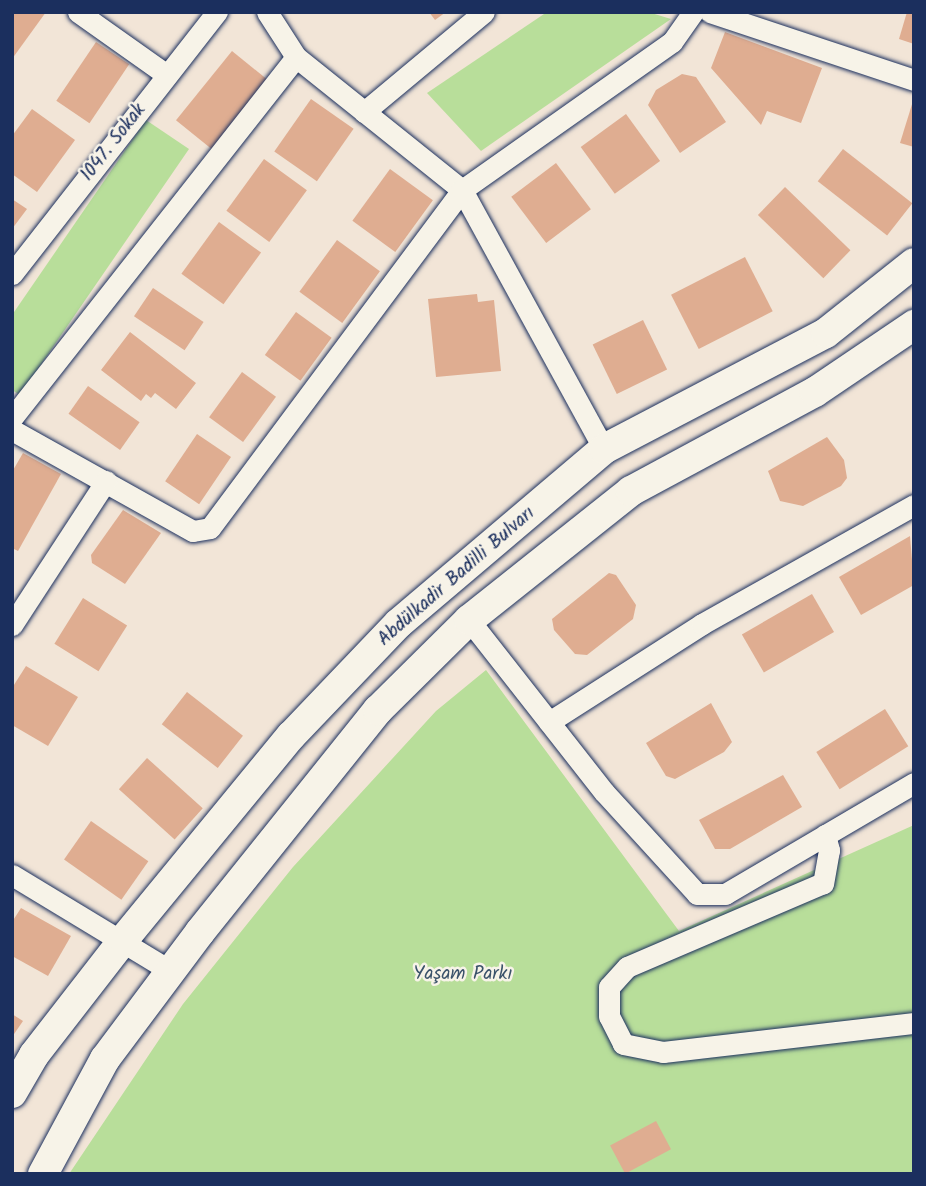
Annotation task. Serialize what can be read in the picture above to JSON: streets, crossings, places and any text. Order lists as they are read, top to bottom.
{
  "streets": {
    "main road": ["Abdülkadir Badilli Bulvarı"],
    "street": ["1047. Sokak"]
  },
  "parks": ["Yaşam Parkı"]
}
